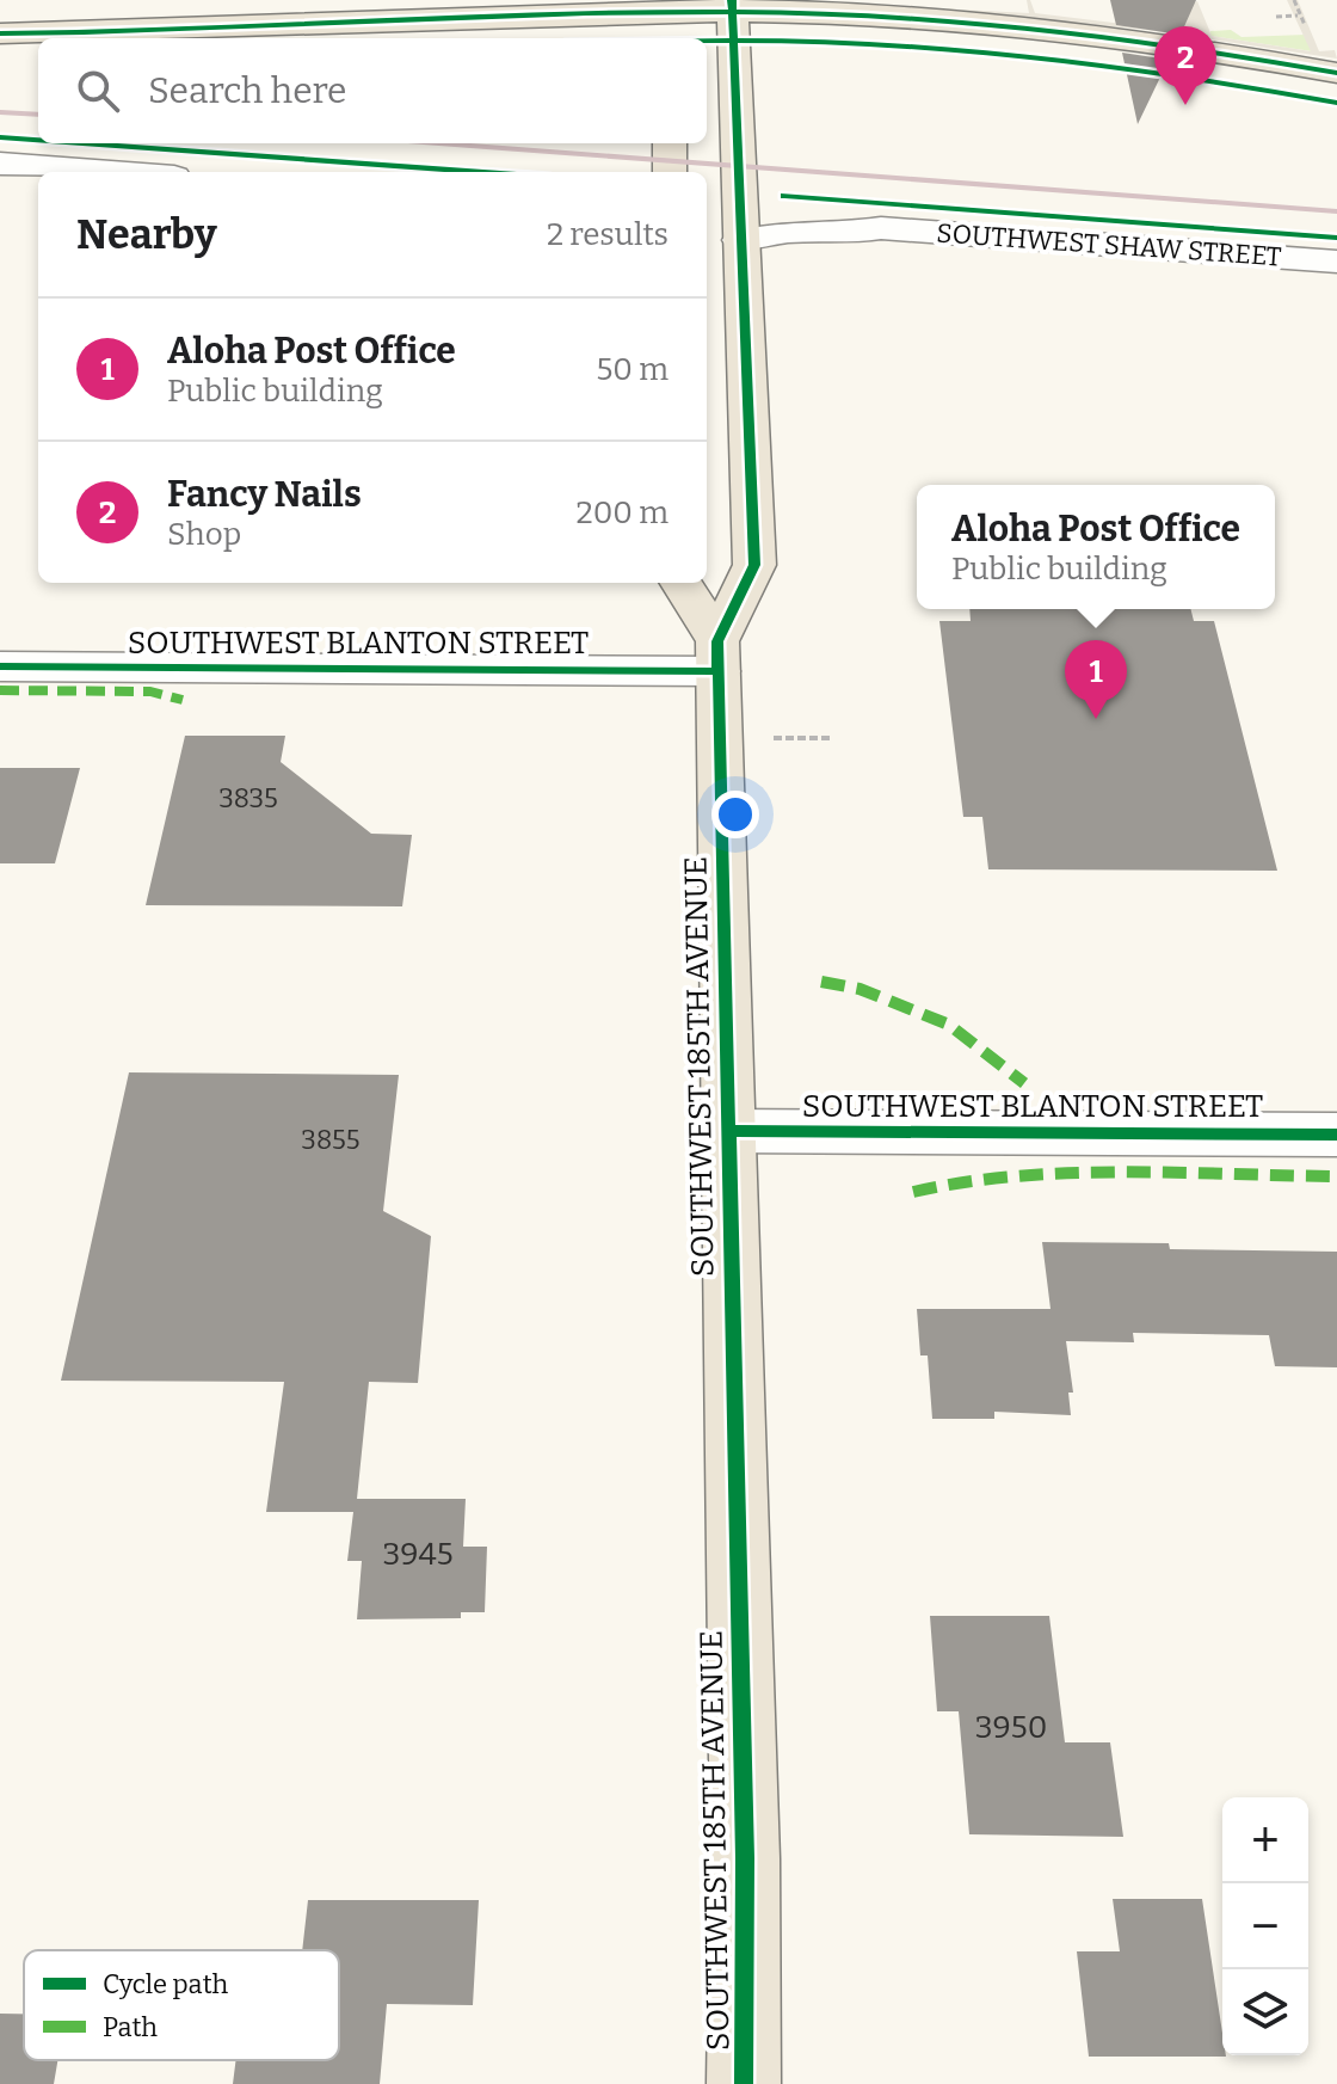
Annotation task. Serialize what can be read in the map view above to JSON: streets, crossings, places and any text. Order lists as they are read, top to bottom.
{
  "streets": {
    "main road": ["SOUTHWEST 185TH AVENUE"],
    "street": ["SOUTHWEST SHAW STREET", "SOUTHWEST BLANTON STREET"]
  },
  "crossings": [
    ["SOUTHWEST SHAW STREET", "SOUTHWEST 185TH AVENUE"],
    ["SOUTHWEST BLANTON STREET", "SOUTHWEST 185TH AVENUE"]
  ],
  "house_numbers": [
    "3835",
    "3855",
    "3945",
    "3950"
  ],
  "legend": ["Cycle path", "Path"],
  "page": {
    "pins": ["2", "1"],
    "search": "Search here",
    "heading": ["Nearby", "2 results"],
    "list": [
      {
        "mark": "1",
        "name": "Aloha Post Office",
        "note": "Public building",
        "value": "50 m"
      },
      {
        "mark": "2",
        "name": "Fancy Nails",
        "note": "Shop",
        "value": "200 m"
      }
    ],
    "popup": ["Aloha Post Office", "Public building"],
    "map_buttons": ["+", "−"]
  }
}
